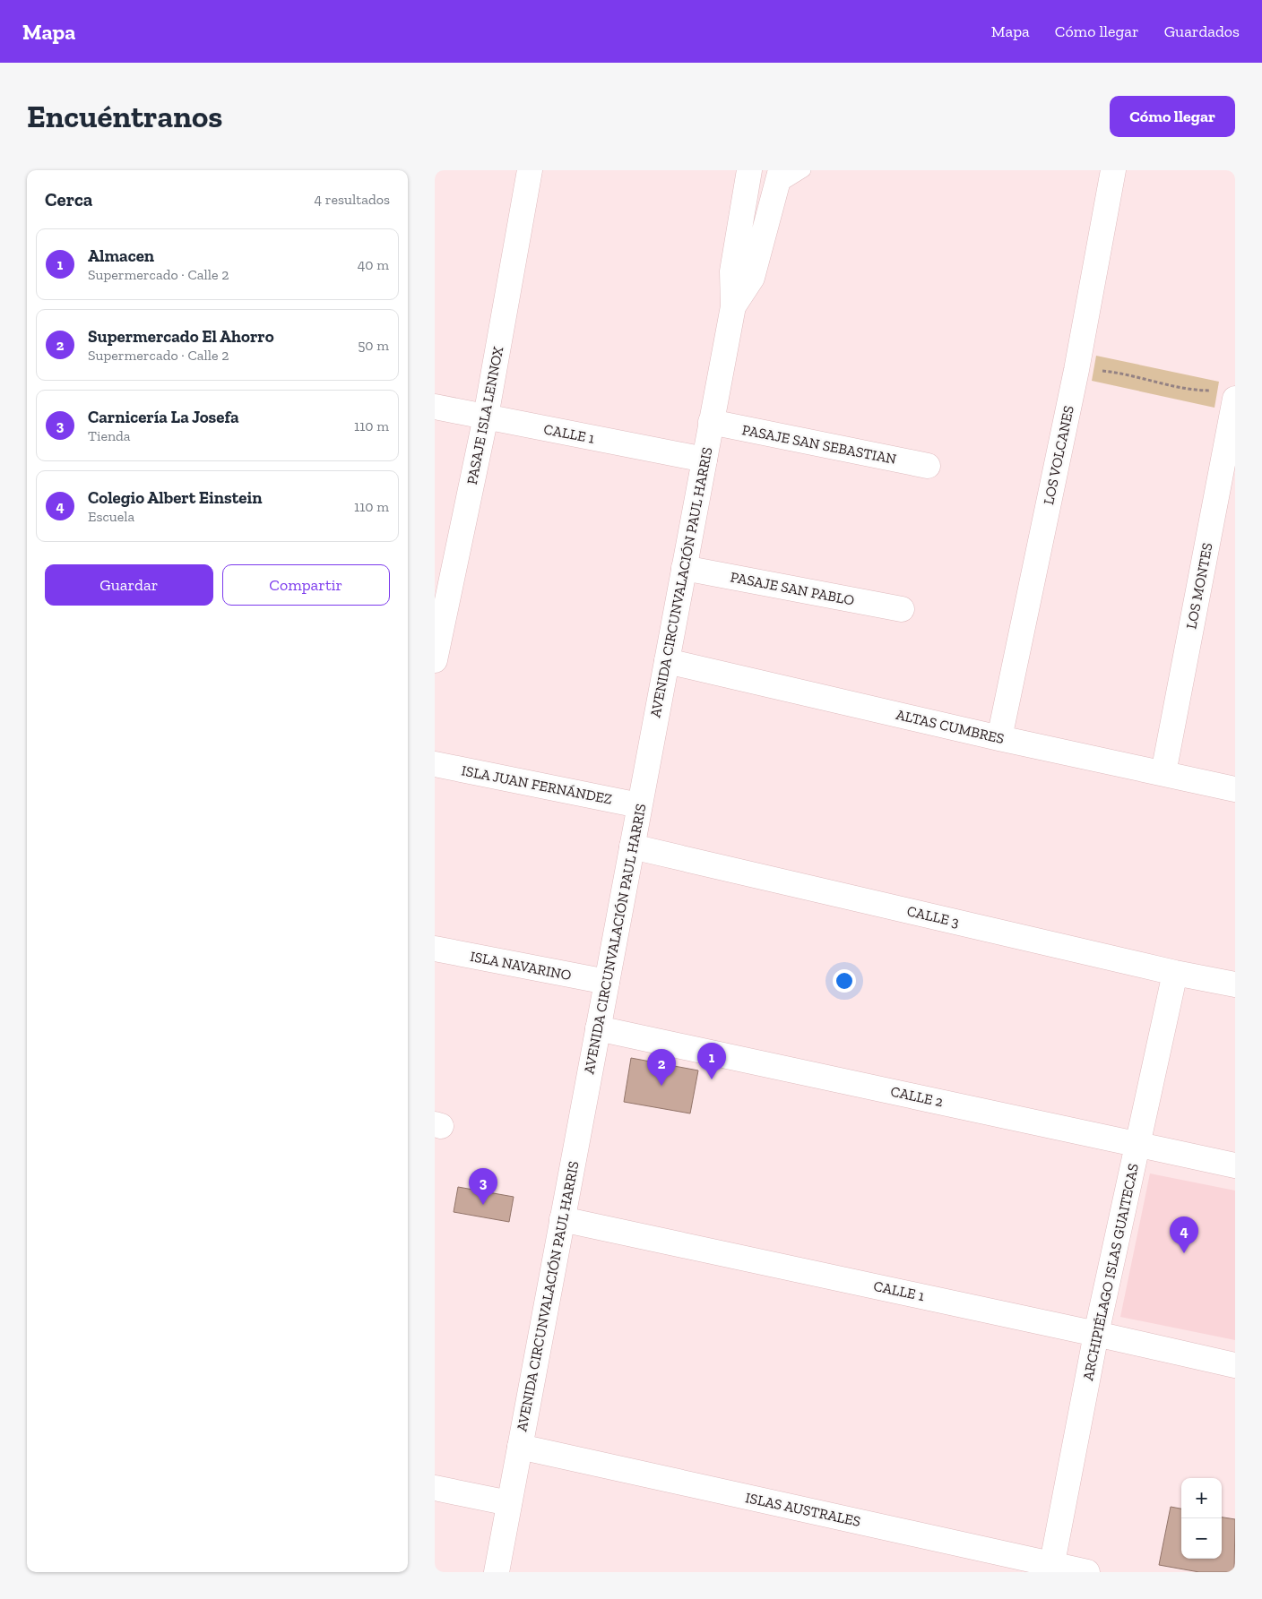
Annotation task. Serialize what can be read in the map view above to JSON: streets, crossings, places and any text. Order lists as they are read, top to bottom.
{
  "streets": {
    "street": [
      "PASAJE ISLA LENNOX",
      "CALLE 1",
      "PASAJE SAN SEBASTIAN",
      "LOS VOLCANES",
      "AVENIDA CIRCUNVALACIÓN PAUL HARRIS",
      "LOS MONTES",
      "PASAJE SAN PABLO",
      "ALTAS CUMBRES",
      "ISLA JUAN FERNÁNDEZ",
      "CALLE 3",
      "ISLA NAVARINO",
      "CALLE 2",
      "ARCHIPIÉLAGO ISLAS GUAITECAS",
      "ISLAS AUSTRALES"
    ]
  },
  "crossings": [
    ["PASAJE ISLA LENNOX", "CALLE 1"],
    ["CALLE 1", "AVENIDA CIRCUNVALACIÓN PAUL HARRIS"],
    ["CALLE 1", "ARCHIPIÉLAGO ISLAS GUAITECAS"],
    ["PASAJE SAN SEBASTIAN", "AVENIDA CIRCUNVALACIÓN PAUL HARRIS"],
    ["LOS VOLCANES", "ALTAS CUMBRES"],
    ["AVENIDA CIRCUNVALACIÓN PAUL HARRIS", "PASAJE SAN PABLO"],
    ["AVENIDA CIRCUNVALACIÓN PAUL HARRIS", "ALTAS CUMBRES"],
    ["AVENIDA CIRCUNVALACIÓN PAUL HARRIS", "ISLA JUAN FERNÁNDEZ"],
    ["AVENIDA CIRCUNVALACIÓN PAUL HARRIS", "CALLE 3"],
    ["AVENIDA CIRCUNVALACIÓN PAUL HARRIS", "ISLA NAVARINO"],
    ["AVENIDA CIRCUNVALACIÓN PAUL HARRIS", "CALLE 2"],
    ["AVENIDA CIRCUNVALACIÓN PAUL HARRIS", "ISLAS AUSTRALES"],
    ["LOS MONTES", "ALTAS CUMBRES"],
    ["CALLE 3", "ARCHIPIÉLAGO ISLAS GUAITECAS"],
    ["CALLE 2", "ARCHIPIÉLAGO ISLAS GUAITECAS"],
    ["ARCHIPIÉLAGO ISLAS GUAITECAS", "ISLAS AUSTRALES"]
  ],
  "page": {
    "header": "Mapa",
    "nav": ["Mapa", "Cómo llegar", "Guardados"],
    "buttons": [
      "Cómo llegar",
      ["Guardar", "Compartir"]
    ],
    "title": "Encuéntranos",
    "heading": ["Cerca", "4 resultados"],
    "list": [
      {
        "mark": "1",
        "name": "Almacen",
        "note": "Supermercado · Calle 2",
        "value": "40 m"
      },
      {
        "mark": "2",
        "name": "Supermercado El Ahorro",
        "note": "Supermercado · Calle 2",
        "value": "50 m"
      },
      {
        "mark": "3",
        "name": "Carnicería La Josefa",
        "note": "Tienda",
        "value": "110 m"
      },
      {
        "mark": "4",
        "name": "Colegio Albert Einstein",
        "note": "Escuela",
        "value": "110 m"
      }
    ],
    "pins": [
      "1",
      "2",
      "3",
      "4"
    ],
    "map_buttons": ["+", "−"]
  }
}
